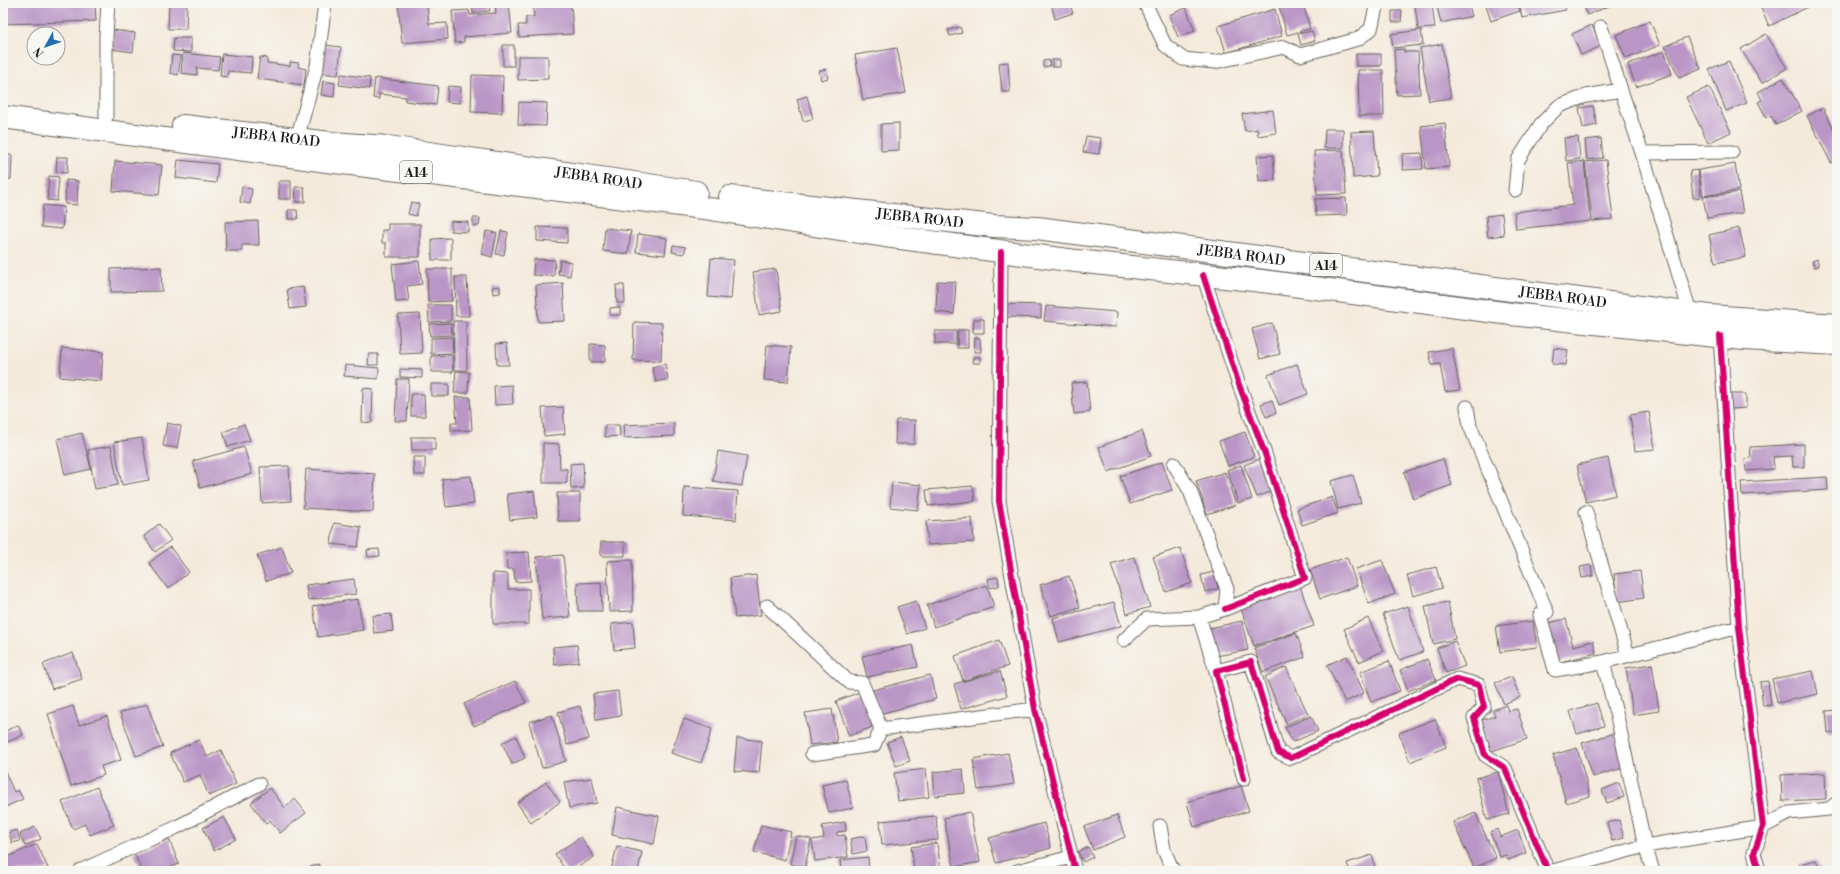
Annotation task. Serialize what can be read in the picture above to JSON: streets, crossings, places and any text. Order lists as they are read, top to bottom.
{
  "streets": {
    "highway": ["JEBBA ROAD", "A14"]
  },
  "north": "bottom left"
}
